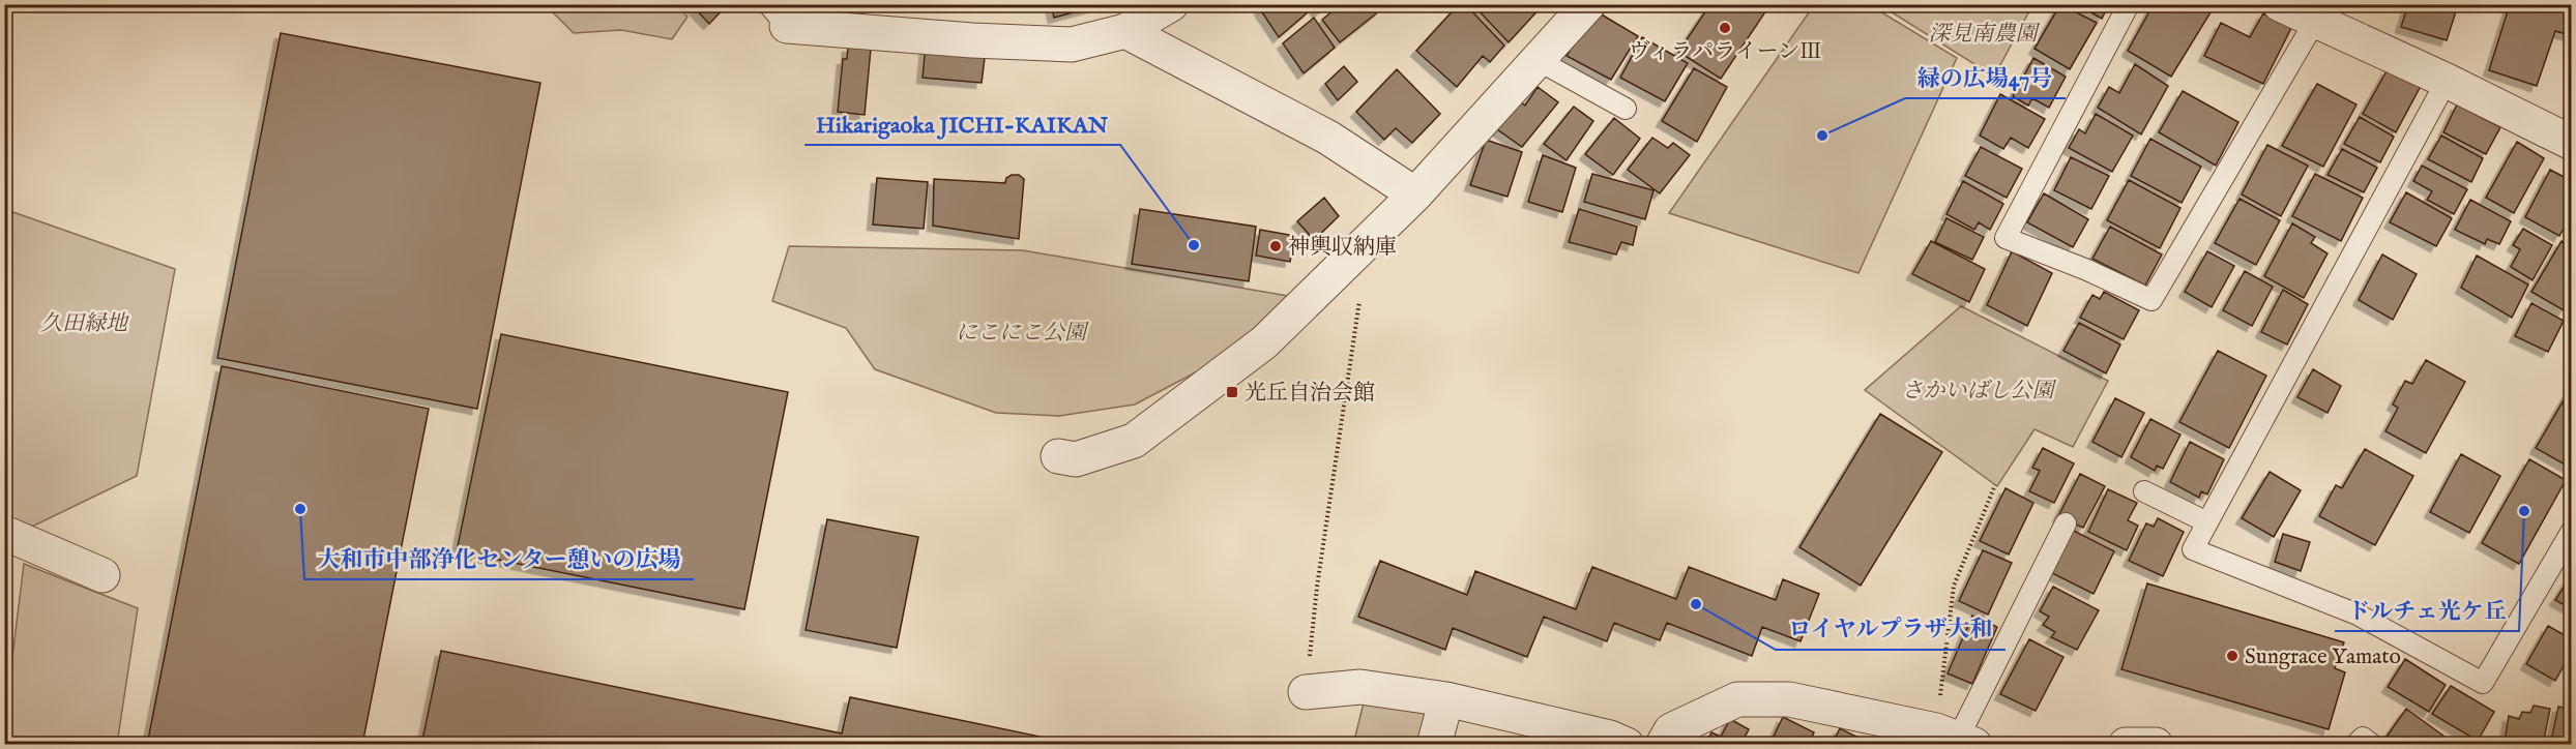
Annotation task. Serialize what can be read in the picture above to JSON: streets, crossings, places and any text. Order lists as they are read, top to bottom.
{
  "parks": [
    "深見南農園",
    "久田緑地",
    "にこにこ公園",
    "さかいばし公園"
  ],
  "places": {
    "other": [
      "ヴィラパライーンⅢ",
      "緑の広場47号",
      "Hikarigaoka JICHI-KAIKAN",
      "神輿収納庫",
      "大和市中部浄化センター憩いの広場",
      "ドルチェ光ケ丘",
      "ロイヤルプラザ大和",
      "Sungrace Yamato"
    ],
    "transit": ["光丘自治会館"]
  }
}
